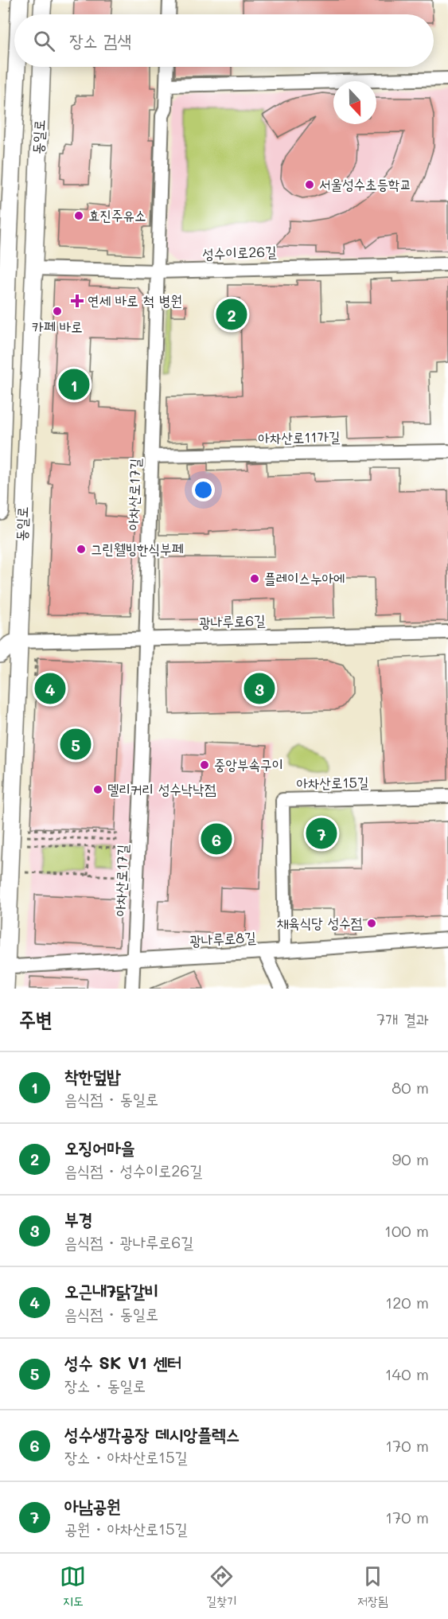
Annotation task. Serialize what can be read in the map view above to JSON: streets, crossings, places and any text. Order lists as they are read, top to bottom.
{
  "streets": {
    "main road": ["동일로"],
    "street": [
      "성수이로26길",
      "아차산로11가길",
      "아차산로17길",
      "광나루로6길",
      "아차산로15길",
      "광나루로8길"
    ]
  },
  "crossings": [
    ["동일로", "성수이로26길"],
    ["동일로", "광나루로6길"],
    ["동일로", "광나루로8길"],
    ["성수이로26길", "아차산로17길"],
    ["아차산로11가길", "아차산로17길"],
    ["아차산로17길", "광나루로6길"],
    ["아차산로17길", "광나루로8길"],
    ["아차산로15길", "광나루로8길"]
  ],
  "places": {
    "other": [
      "서울성수초등학교",
      "효진주유소",
      "카페 바로",
      "그린웰빙한식부페",
      "플레이스누아에",
      "중앙부속구이",
      "델리커리 성수낙낙점",
      "채육식당 성수점"
    ],
    "health": ["연세 바로 척 병원"]
  },
  "north": "bottom",
  "page": {
    "search": "장소 검색",
    "pins": [
      "2",
      "1",
      "3",
      "4",
      "5",
      "7",
      "6"
    ],
    "heading": ["주변", "7개 결과"],
    "list": [
      {
        "mark": "1",
        "name": "착한덮밥",
        "note": "음식점 · 동일로",
        "value": "80 m"
      },
      {
        "mark": "2",
        "name": "오징어마을",
        "note": "음식점 · 성수이로26길",
        "value": "90 m"
      },
      {
        "mark": "3",
        "name": "부경",
        "note": "음식점 · 광나루로6길",
        "value": "100 m"
      },
      {
        "mark": "4",
        "name": "오근내7닭갈비",
        "note": "음식점 · 동일로",
        "value": "120 m"
      },
      {
        "mark": "5",
        "name": "성수 SK V1 센터",
        "note": "장소 · 동일로",
        "value": "140 m"
      },
      {
        "mark": "6",
        "name": "성수생각공장 데시앙플렉스",
        "note": "장소 · 아차산로15길",
        "value": "170 m"
      },
      {
        "mark": "7",
        "name": "아남공원",
        "note": "공원 · 아차산로15길",
        "value": "170 m"
      }
    ],
    "nav": ["지도", "길찾기", "저장됨"]
  }
}
